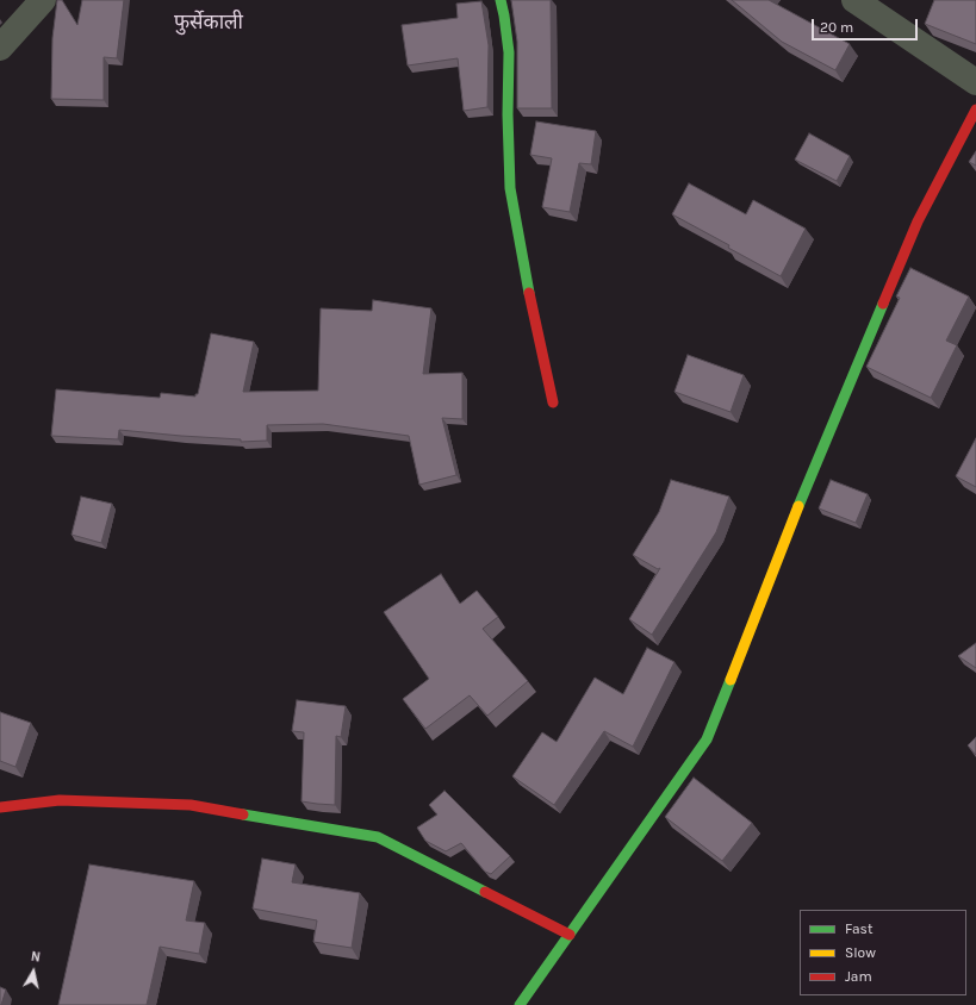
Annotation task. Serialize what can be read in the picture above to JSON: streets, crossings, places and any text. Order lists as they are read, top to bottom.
{
  "districts": ["फुर्सेकाली"],
  "legend": ["Fast", "Slow", "Jam"],
  "scale_bar": "20 m",
  "north": "top"
}
